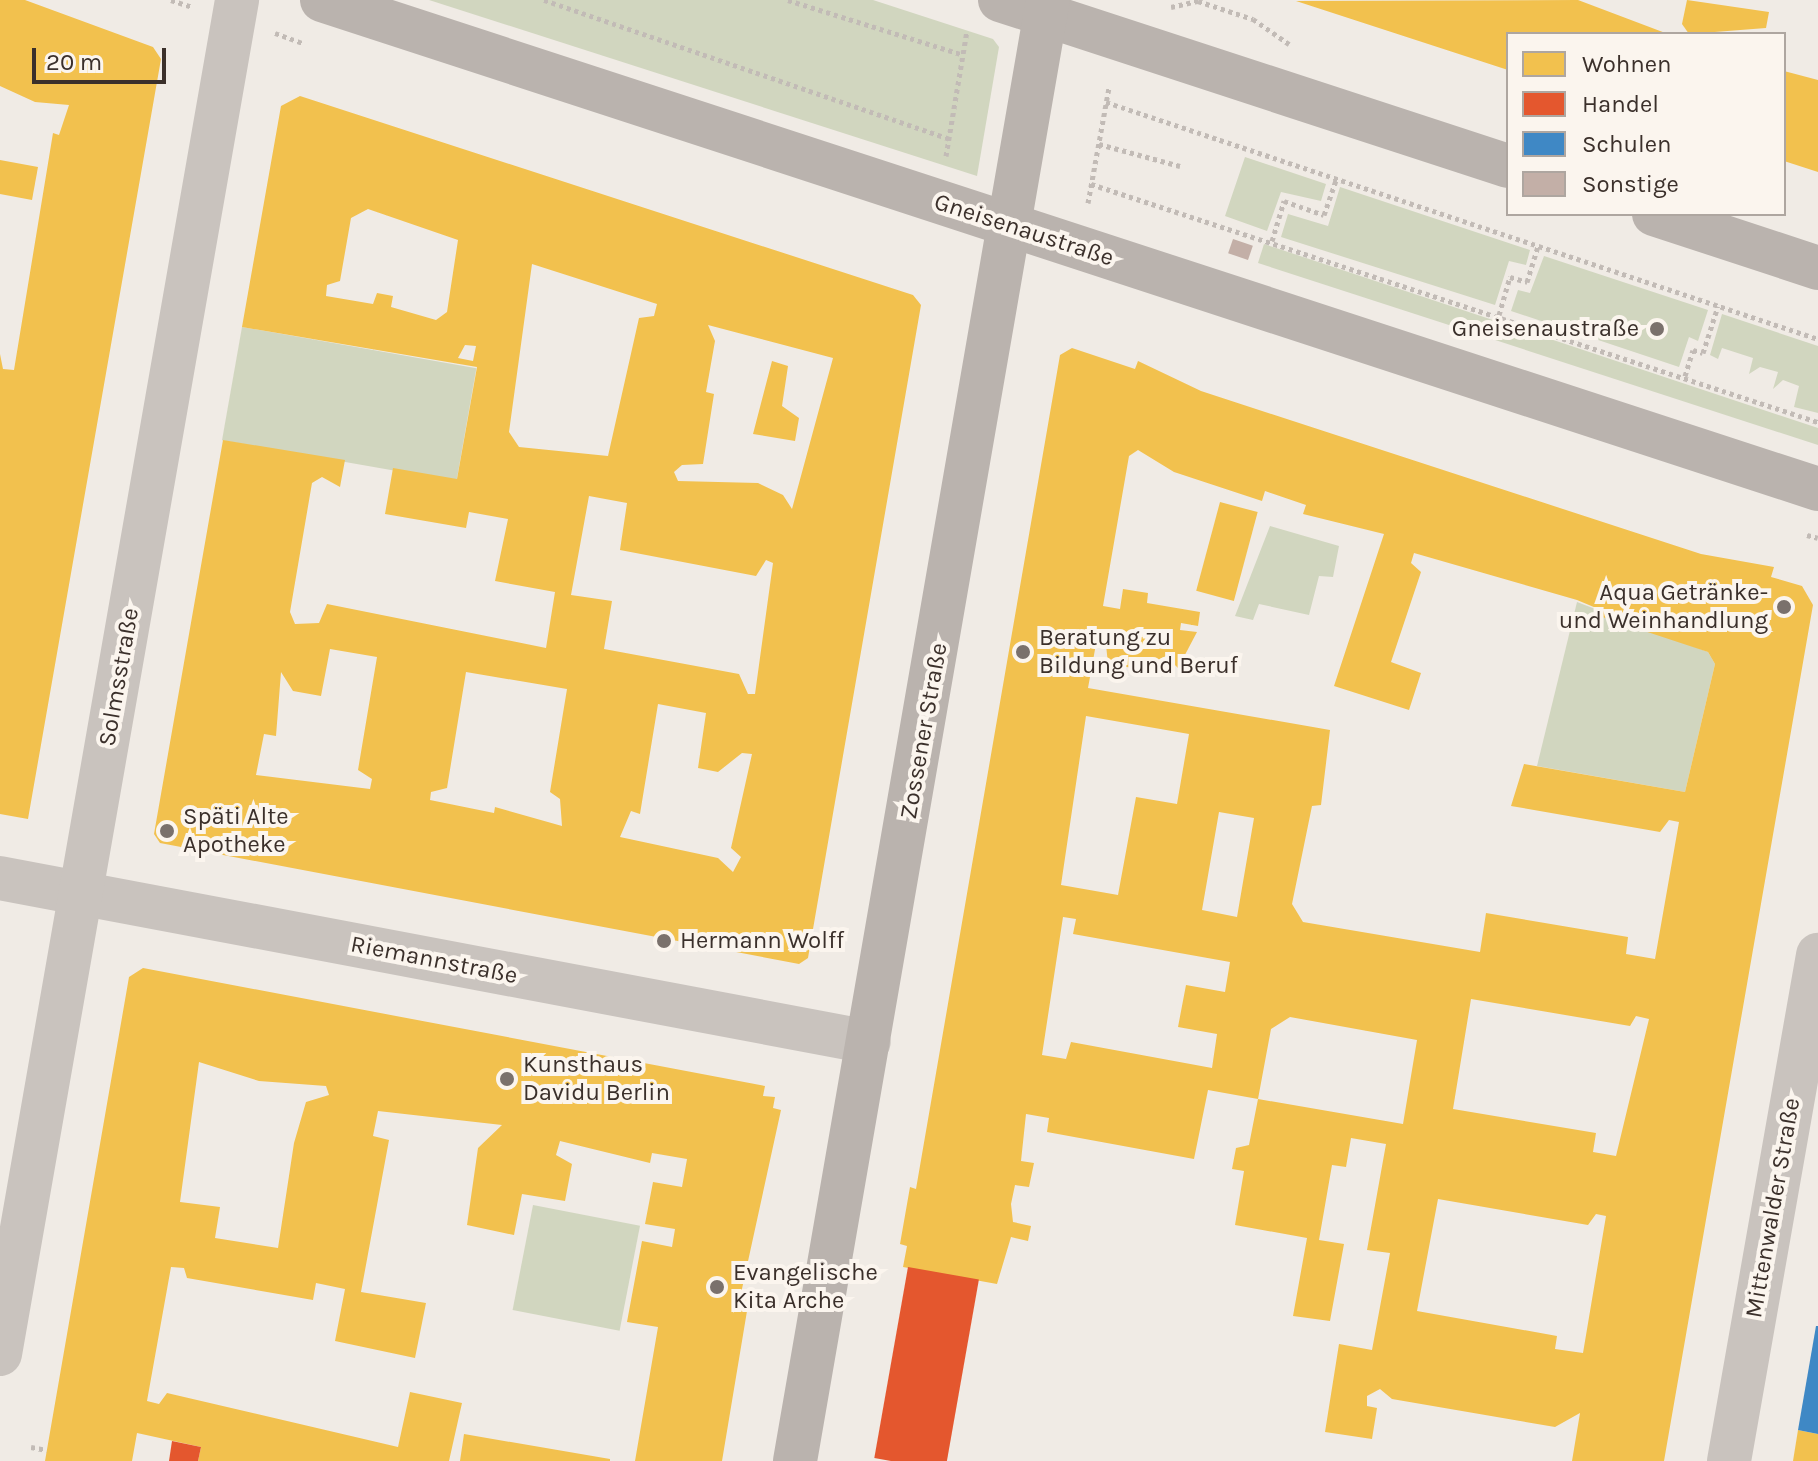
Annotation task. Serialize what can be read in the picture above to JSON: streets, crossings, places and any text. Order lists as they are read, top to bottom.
{
  "streets": {
    "main road": ["Gneisenaustraße", "Zossener Straße"],
    "street": ["Solmsstraße", "Riemannstraße", "Mittenwalder Straße"]
  },
  "crossings": [
    ["Gneisenaustraße", "Zossener Straße"],
    ["Solmsstraße", "Riemannstraße"],
    ["Zossener Straße", "Riemannstraße"]
  ],
  "places": [
    "Gneisenaustraße",
    "Aqua Getränke- und Weinhandlung",
    "Beratung zu Bildung und Beruf",
    "Späti Alte Apotheke",
    "Hermann Wolff",
    "Kunsthaus Davidu Berlin",
    "Evangelische Kita Arche"
  ],
  "legend": [
    "Wohnen",
    "Handel",
    "Schulen",
    "Sonstige"
  ],
  "scale_bar": "20 m"
}
